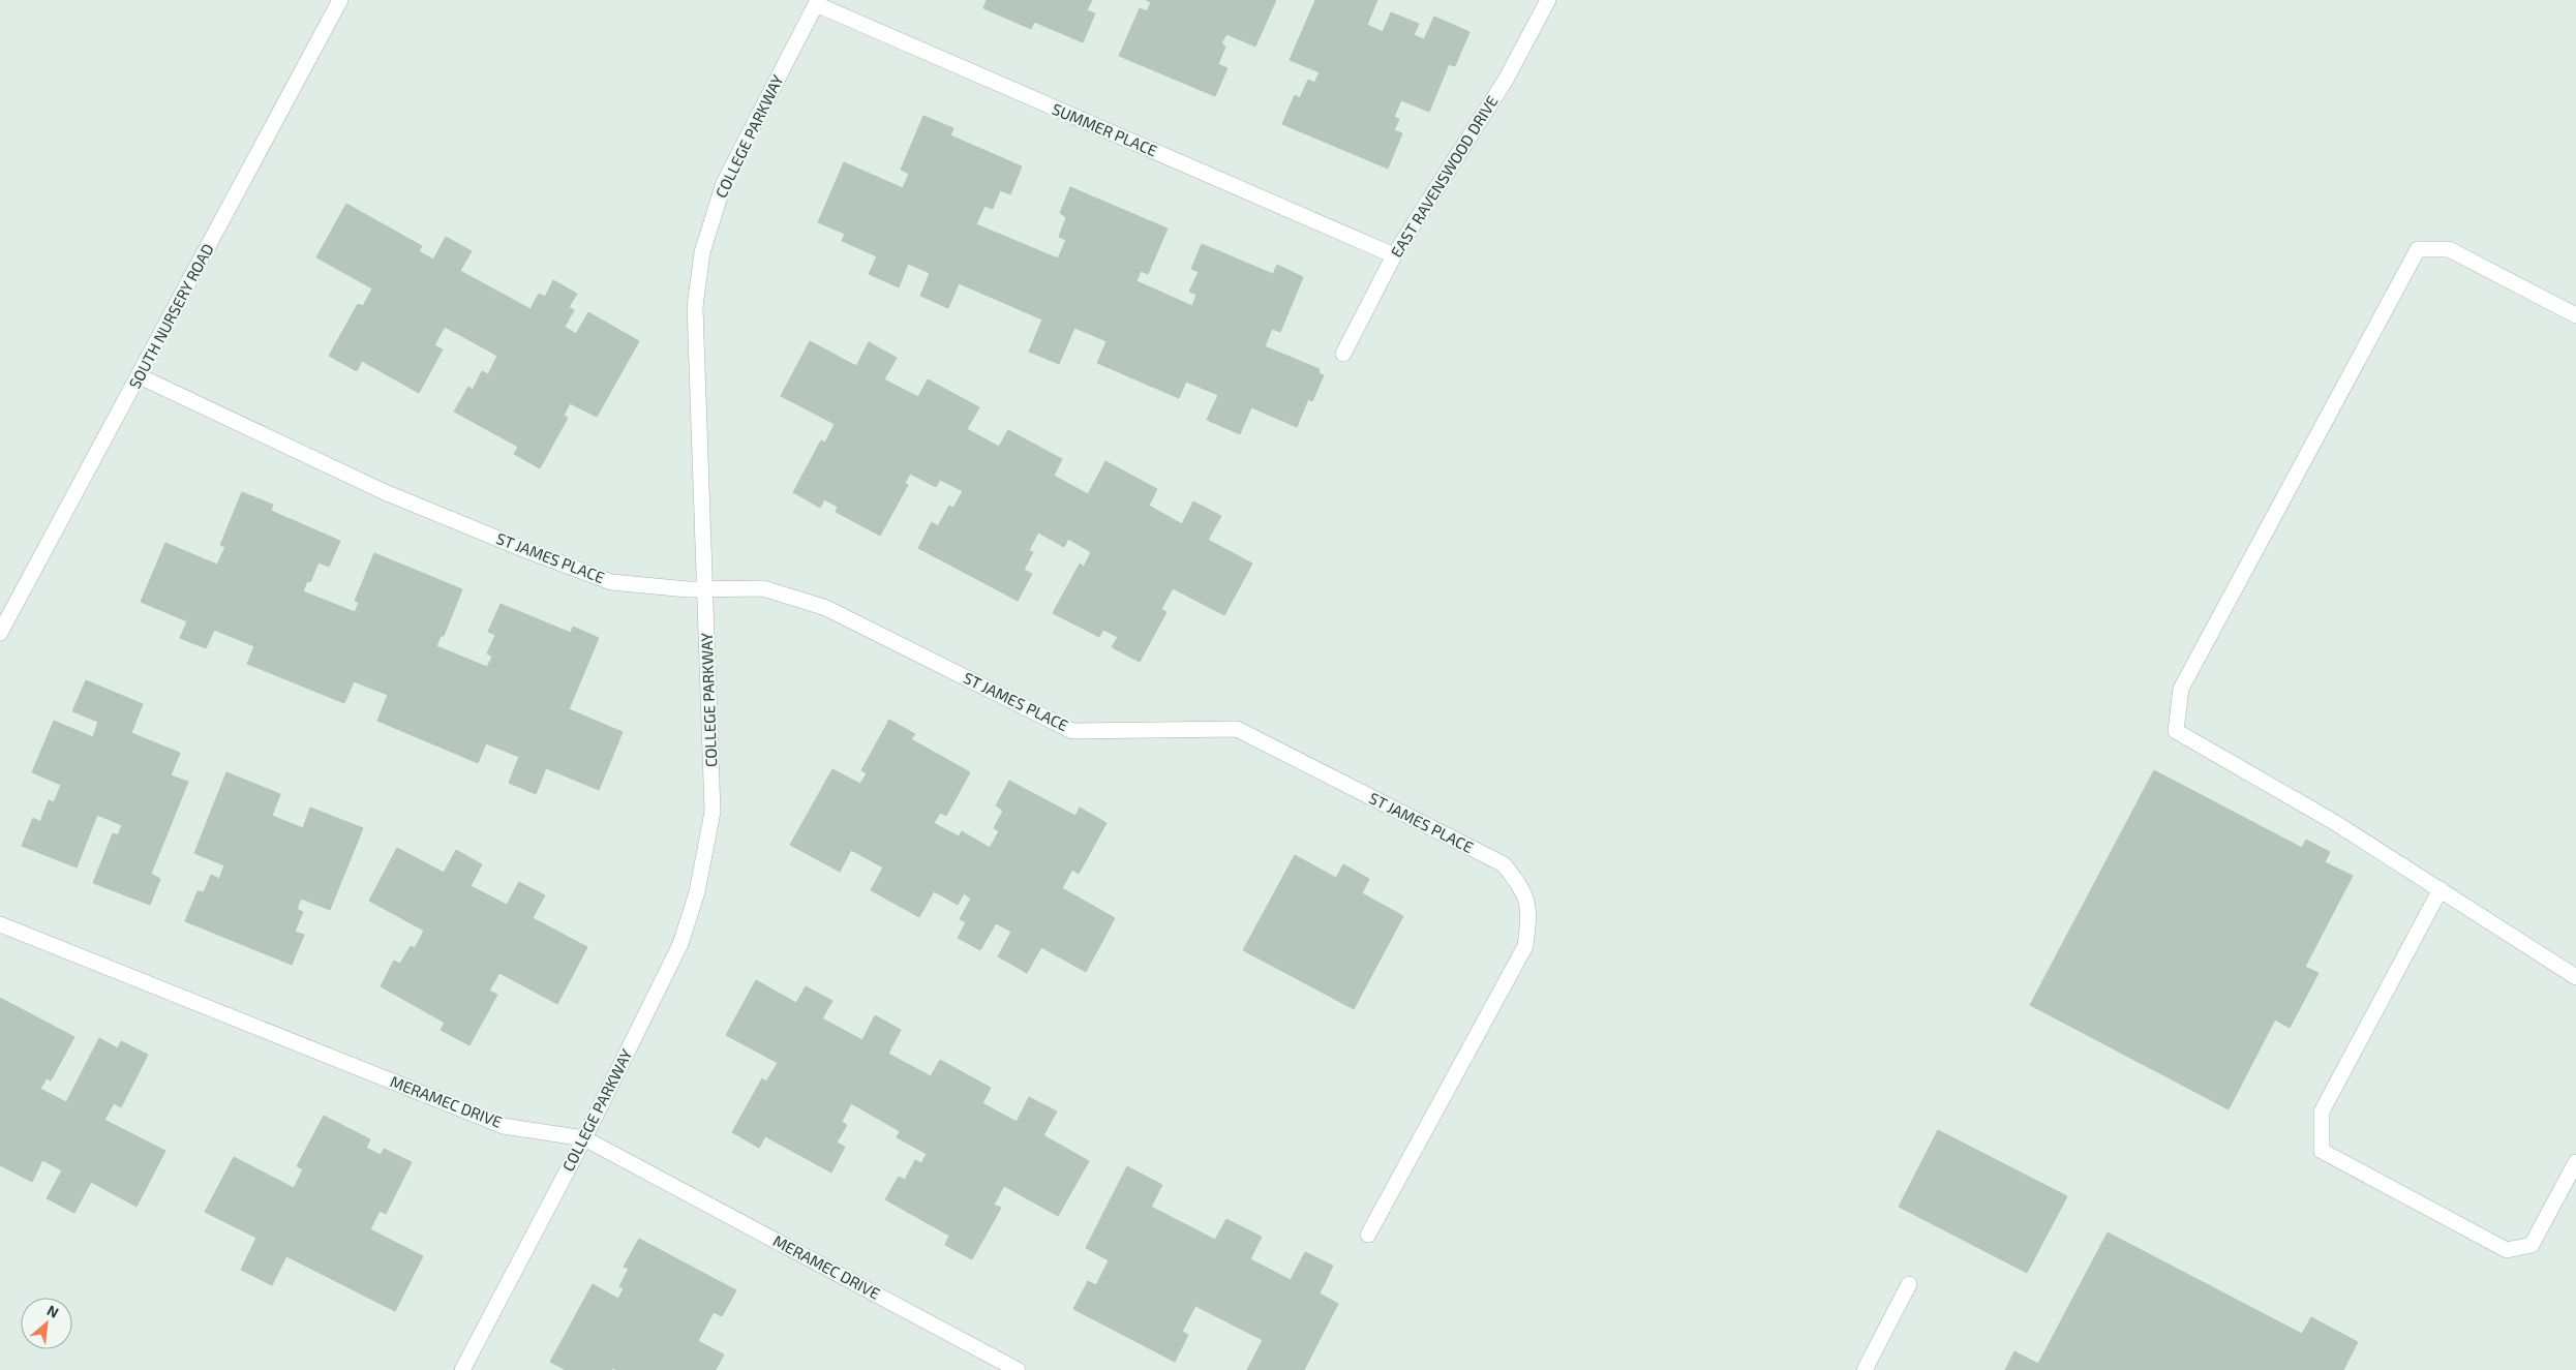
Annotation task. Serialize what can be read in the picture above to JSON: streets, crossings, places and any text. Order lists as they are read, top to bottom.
{
  "streets": {
    "street": [
      "SUMMER PLACE",
      "COLLEGE PARKWAY",
      "EAST RAVENSWOOD DRIVE",
      "SOUTH NURSERY ROAD",
      "ST JAMES PLACE",
      "MERAMEC DRIVE"
    ]
  },
  "crossings": [
    ["SUMMER PLACE", "COLLEGE PARKWAY"],
    ["SUMMER PLACE", "EAST RAVENSWOOD DRIVE"],
    ["COLLEGE PARKWAY", "ST JAMES PLACE"],
    ["COLLEGE PARKWAY", "MERAMEC DRIVE"],
    ["SOUTH NURSERY ROAD", "ST JAMES PLACE"]
  ],
  "north": "top right"
}
